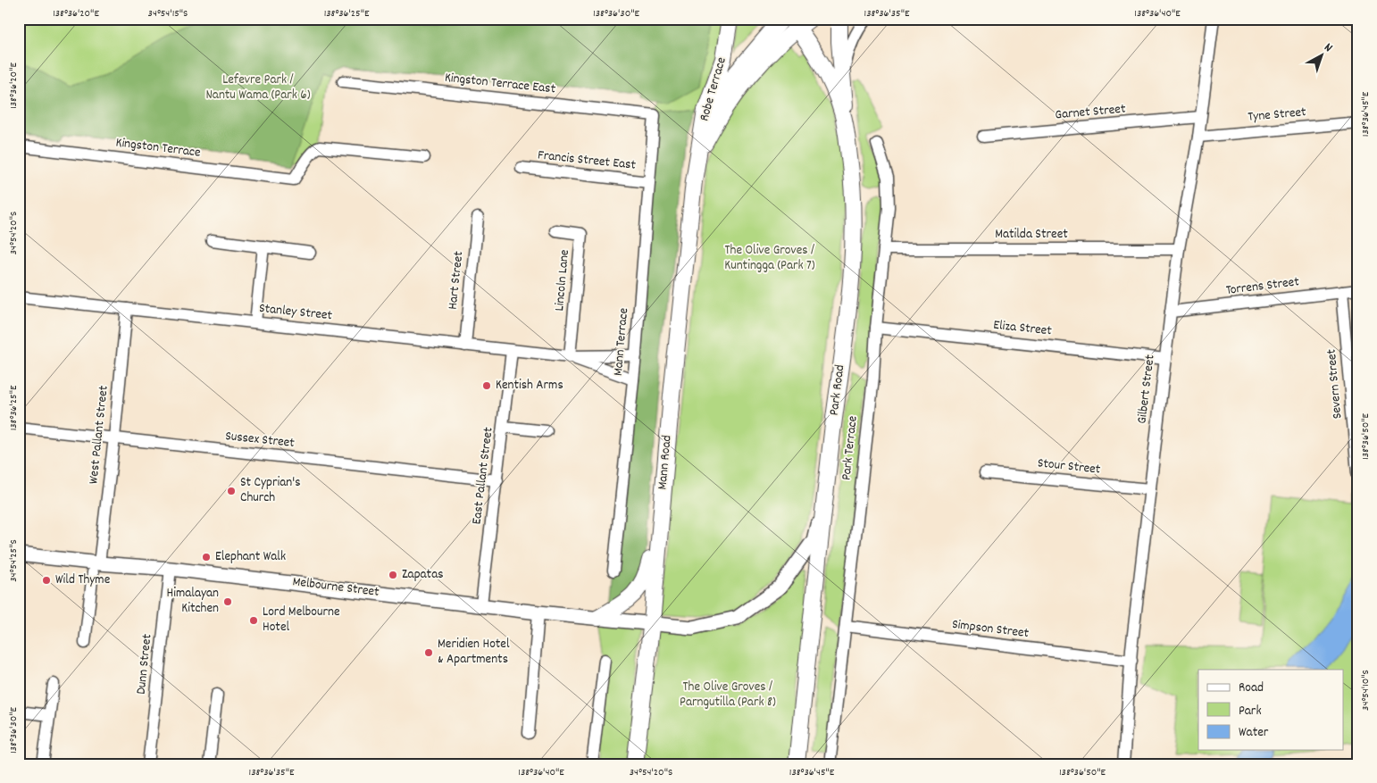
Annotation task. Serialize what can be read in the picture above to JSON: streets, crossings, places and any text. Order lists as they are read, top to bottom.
{
  "streets": {
    "highway": ["Robe Terrace", "Park Road", "Mann Road"],
    "main road": ["Melbourne Street"],
    "street": [
      "Kingston Terrace East",
      "Garnet Street",
      "Tyne Street",
      "Kingston Terrace",
      "Francis Street East",
      "Matilda Street",
      "Hart Street",
      "Lincoln Lane",
      "Torrens Street",
      "Stanley Street",
      "Eliza Street",
      "Mann Terrace",
      "Severn Street",
      "Gilbert Street",
      "West Pallant Street",
      "Sussex Street",
      "Park Terrace",
      "Stour Street",
      "East Pallant Street",
      "Simpson Street",
      "Dunn Street"
    ]
  },
  "crossings": [
    ["Kingston Terrace East", "Mann Terrace"],
    ["Robe Terrace", "Mann Road"],
    ["Garnet Street", "Gilbert Street"],
    ["Tyne Street", "Gilbert Street"],
    ["Francis Street East", "Mann Terrace"],
    ["Matilda Street", "Gilbert Street"],
    ["Matilda Street", "Park Terrace"],
    ["Hart Street", "Stanley Street"],
    ["Lincoln Lane", "Stanley Street"],
    ["Torrens Street", "Severn Street"],
    ["Torrens Street", "Gilbert Street"],
    ["Stanley Street", "Mann Terrace"],
    ["Stanley Street", "West Pallant Street"],
    ["Stanley Street", "East Pallant Street"],
    ["Eliza Street", "Gilbert Street"],
    ["Eliza Street", "Park Terrace"],
    ["Gilbert Street", "Stour Street"],
    ["Gilbert Street", "Simpson Street"],
    ["Park Road", "Melbourne Street"],
    ["West Pallant Street", "Sussex Street"],
    ["West Pallant Street", "Melbourne Street"],
    ["Sussex Street", "East Pallant Street"],
    ["Park Terrace", "Simpson Street"],
    ["Mann Road", "Melbourne Street"],
    ["East Pallant Street", "Melbourne Street"],
    ["Melbourne Street", "Dunn Street"]
  ],
  "parks": ["Lefevre Park / Nantu Wama (Park 6)", "The Olive Groves / Kuntingga (Park 7)", "The Olive Groves / Parngutilla (Park 8)"],
  "places": [
    "Kentish Arms",
    "St Cyprian's Church",
    "Elephant Walk",
    "Zapatas",
    "Wild Thyme",
    "Himalayan Kitchen",
    "Lord Melbourne Hotel",
    "Meridien Hotel & Apartments"
  ],
  "legend": ["Road", "Park", "Water"],
  "north": "top right",
  "coordinates": [
    "138°36'20\"E",
    "34°54'15\"S",
    "138°36'25\"E",
    "138°36'30\"E",
    "138°36'35\"E",
    "138°36'40\"E",
    "138°36'45\"E",
    "34°54'20\"S",
    "138°36'50\"E",
    "34°54'25\"S",
    "34°54'10\"S"
  ]
}
